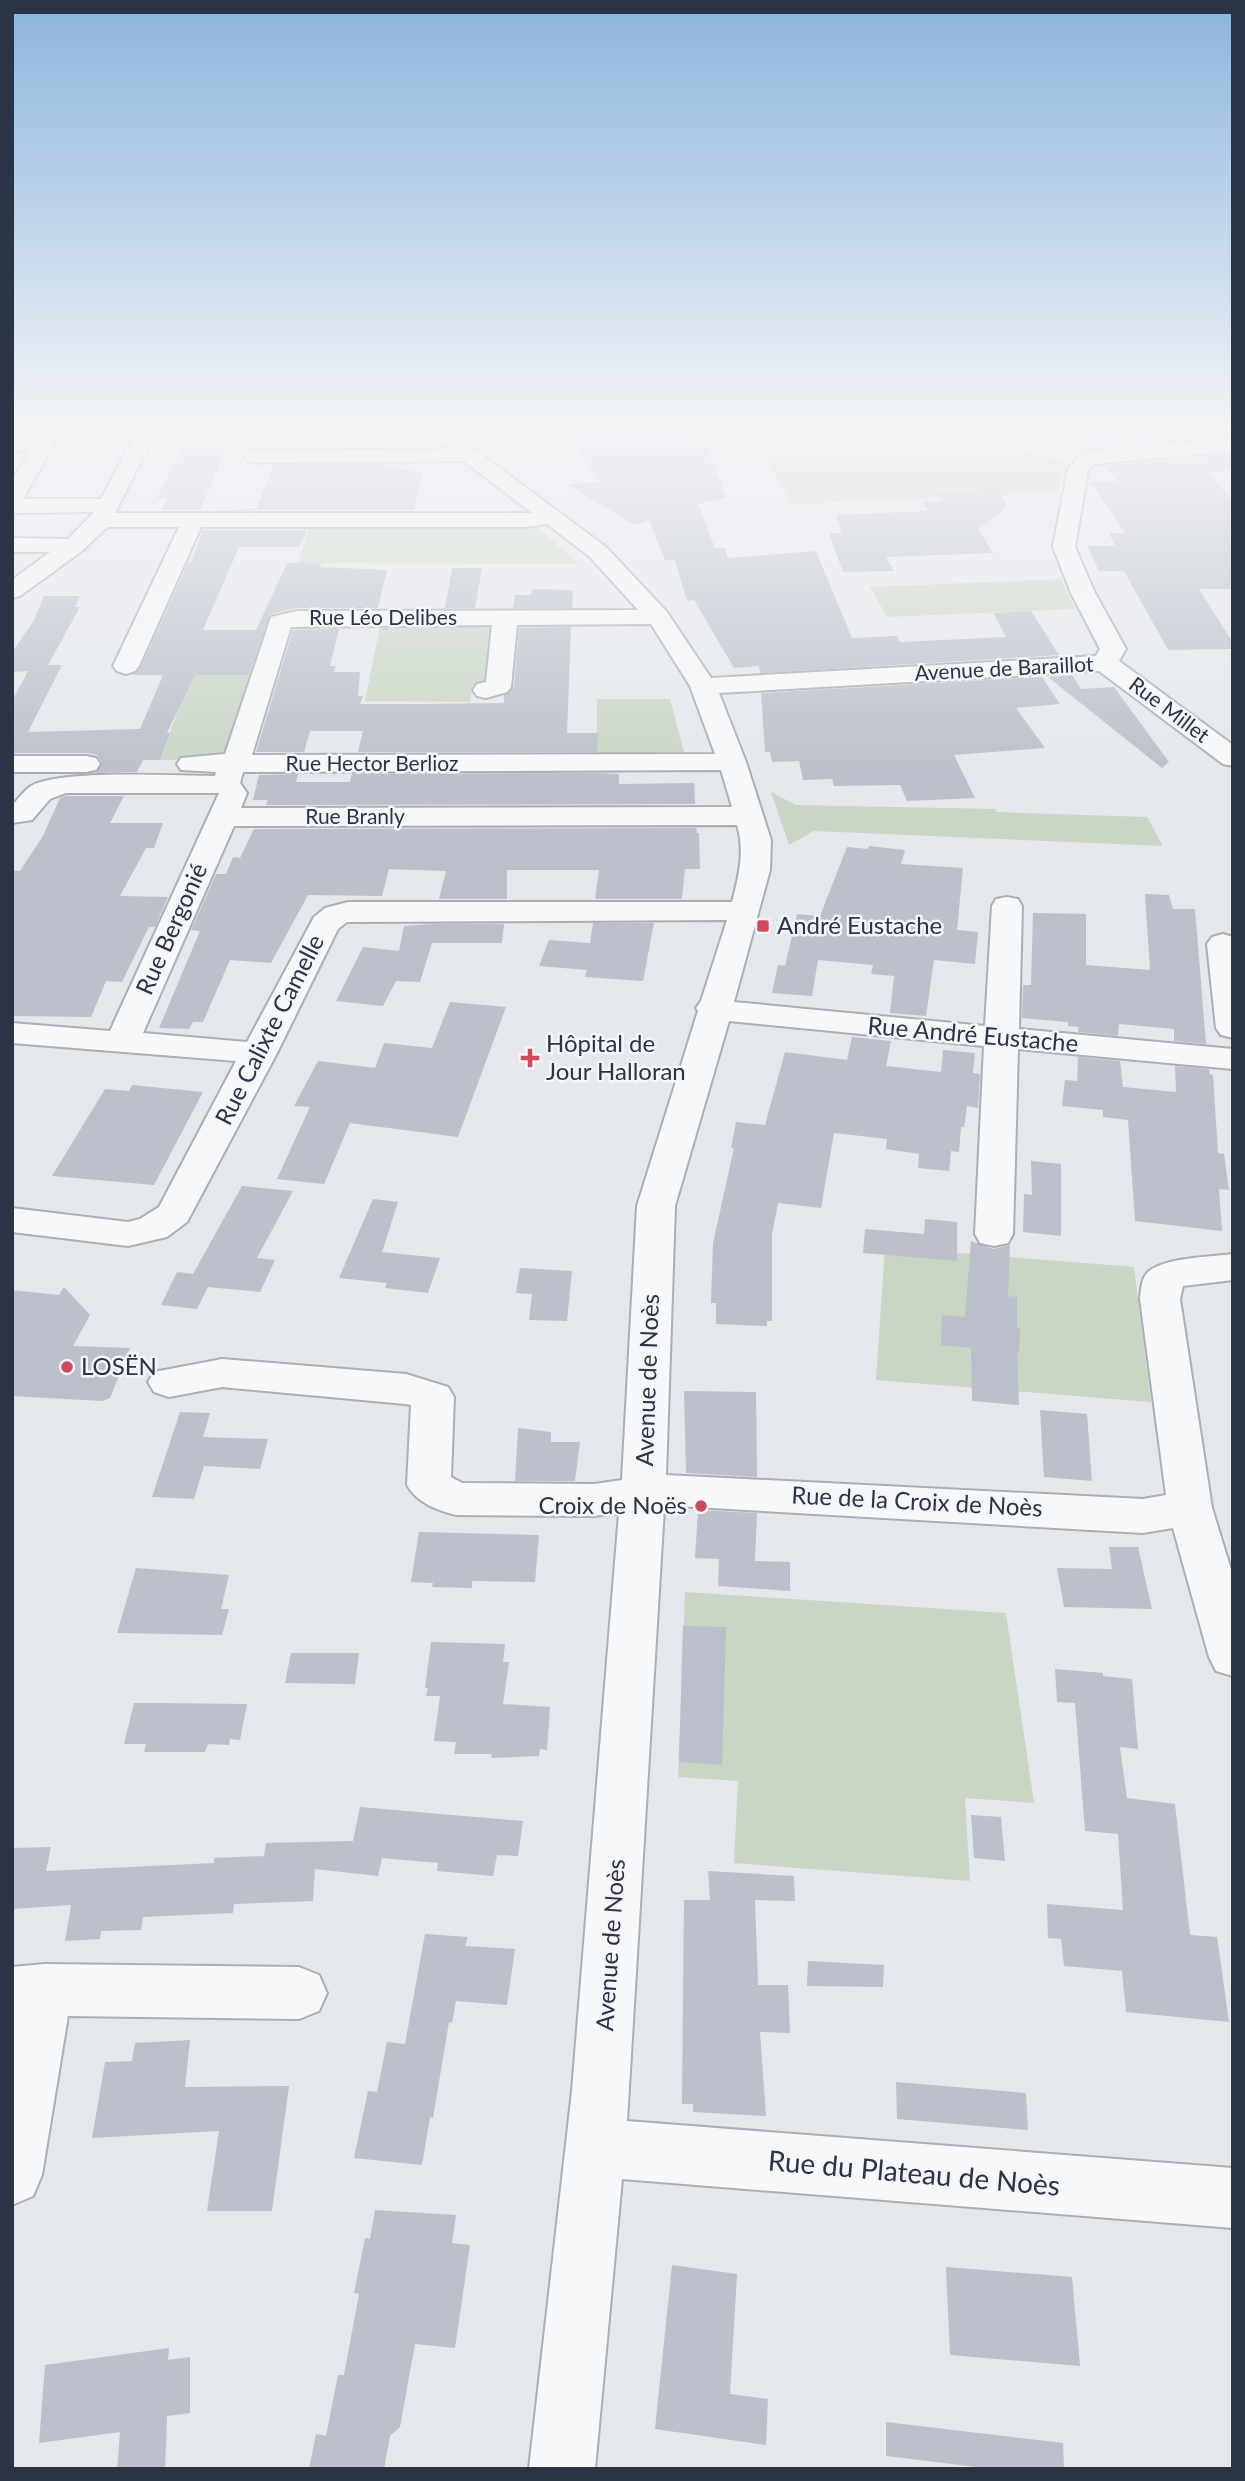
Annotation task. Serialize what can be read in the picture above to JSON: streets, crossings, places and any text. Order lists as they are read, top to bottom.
{
  "streets": {
    "street": [
      "Rue Léo Delibes",
      "Avenue de Baraillot",
      "Rue Millet",
      "Rue Hector Berlioz",
      "Rue Branly",
      "Rue Bergonié",
      "Rue Calixte Camelle",
      "Rue André Eustache",
      "Avenue de Noès",
      "Rue de la Croix de Noès",
      "Rue du Plateau de Noès"
    ]
  },
  "crossings": [
    ["Rue Léo Delibes", "Rue Hector Berlioz"],
    ["Rue Léo Delibes", "Avenue de Noès"],
    ["Avenue de Baraillot", "Rue Millet"],
    ["Avenue de Baraillot", "Avenue de Noès"],
    ["Rue Hector Berlioz", "Avenue de Noès"],
    ["Rue Branly", "Rue Bergonié"],
    ["Rue Branly", "Avenue de Noès"],
    ["Rue Calixte Camelle", "Avenue de Noès"],
    ["Rue André Eustache", "Avenue de Noès"],
    ["Avenue de Noès", "Rue de la Croix de Noès"],
    ["Avenue de Noès", "Rue du Plateau de Noès"]
  ],
  "places": {
    "transit": ["André Eustache"],
    "health": ["Hôpital de Jour Halloran"],
    "other": ["LOSËN", "Croix de Noës"]
  }
}
